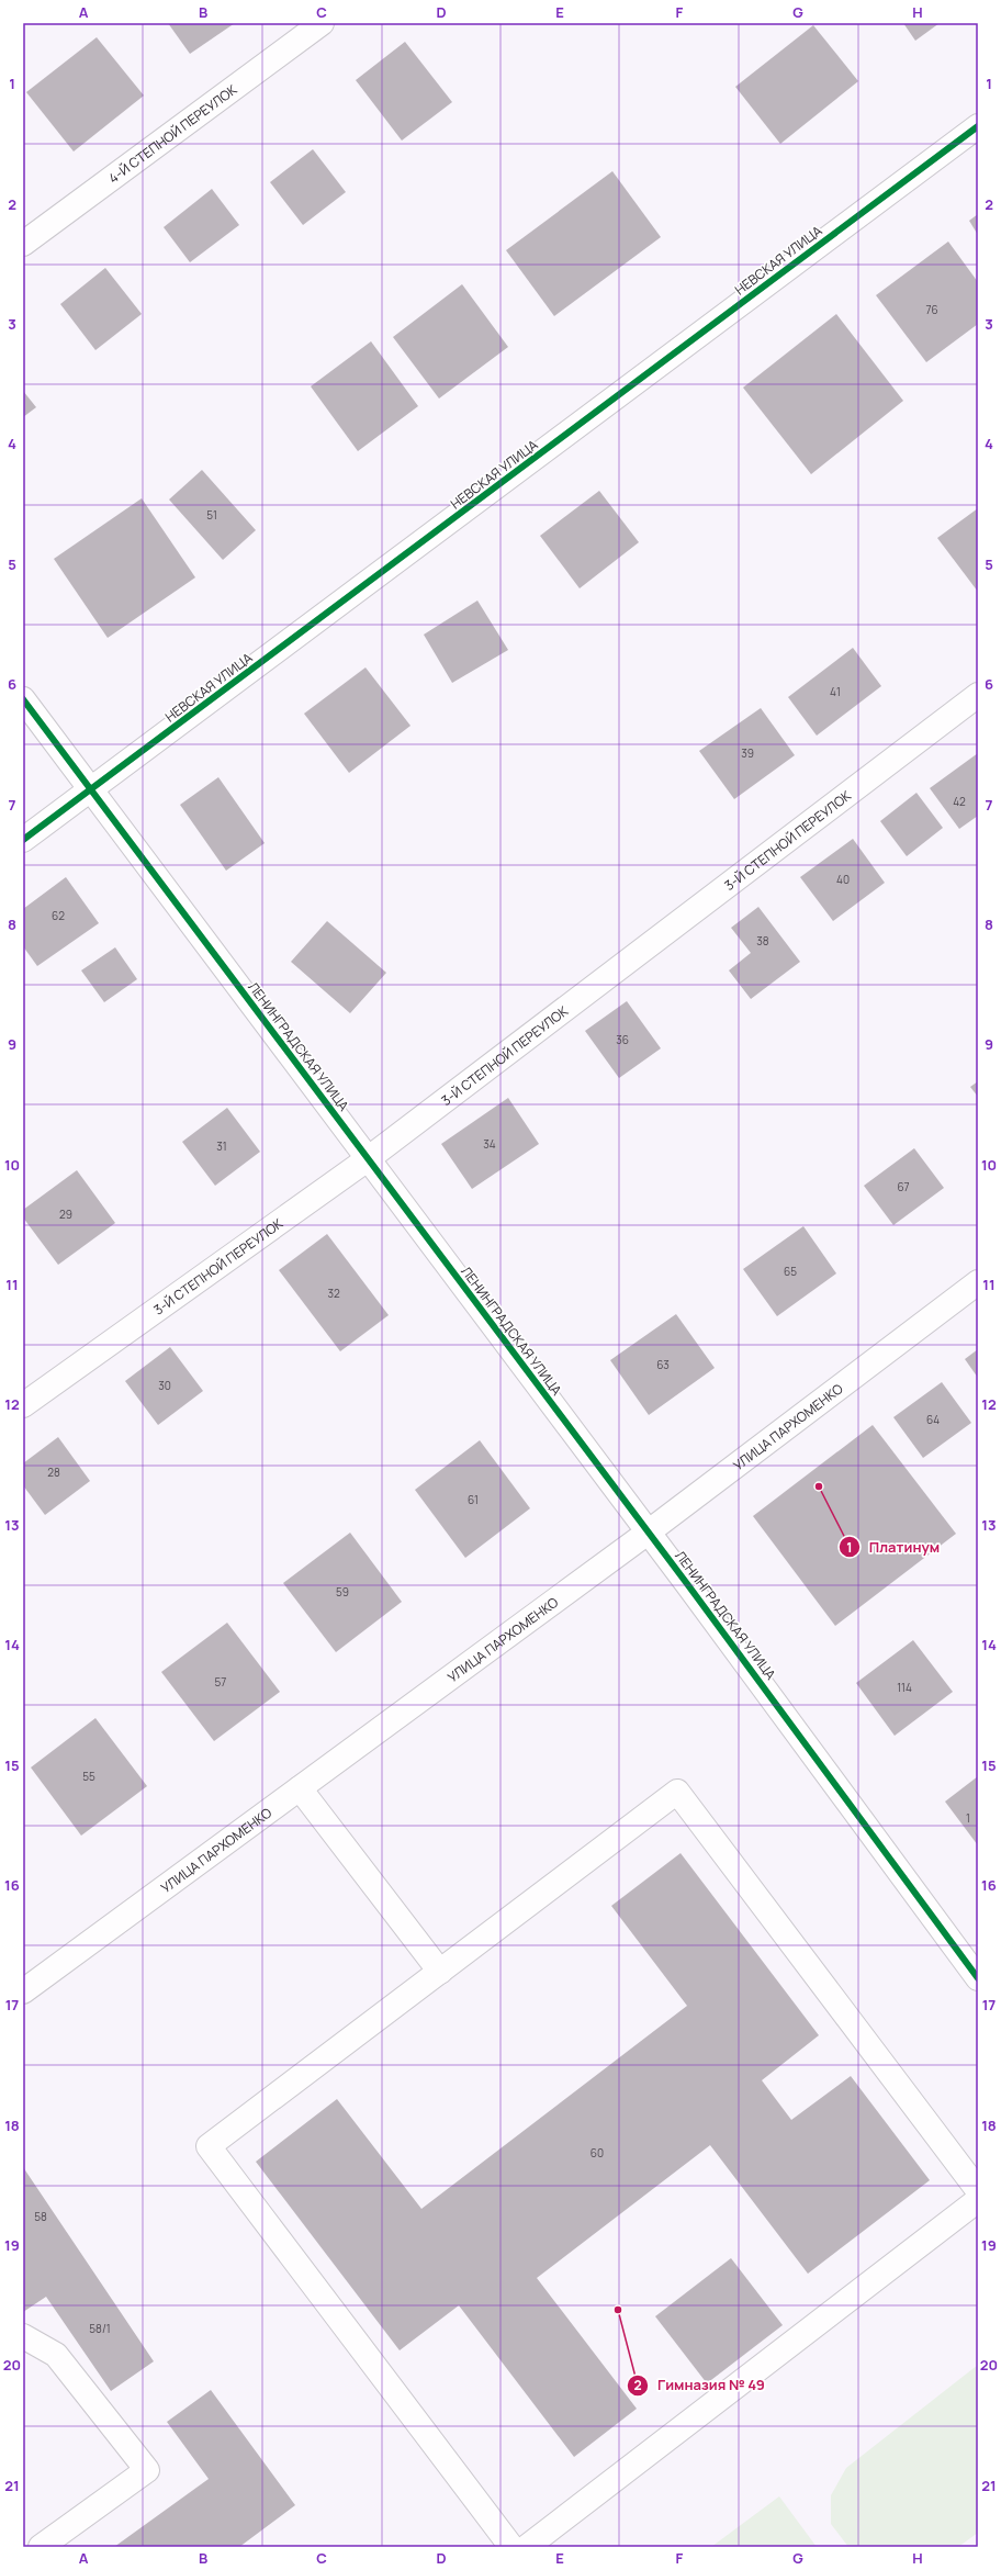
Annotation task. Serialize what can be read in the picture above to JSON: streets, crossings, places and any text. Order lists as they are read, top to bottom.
{
  "streets": {
    "street": [
      "4-Й СТЕПНОЙ ПЕРЕУЛОК",
      "НЕВСКАЯ УЛИЦА",
      "3-Й СТЕПНОЙ ПЕРЕУЛОК",
      "ЛЕНИНГРАДСКАЯ УЛИЦА",
      "УЛИЦА ПАРХОМЕНКО"
    ]
  },
  "crossings": [
    ["НЕВСКАЯ УЛИЦА", "ЛЕНИНГРАДСКАЯ УЛИЦА"],
    ["3-Й СТЕПНОЙ ПЕРЕУЛОК", "ЛЕНИНГРАДСКАЯ УЛИЦА"],
    ["ЛЕНИНГРАДСКАЯ УЛИЦА", "УЛИЦА ПАРХОМЕНКО"]
  ],
  "places": ["Платинум", "Гимназия № 49"],
  "house_numbers": [
    "76",
    "51",
    "41",
    "39",
    "42",
    "40",
    "62",
    "38",
    "36",
    "34",
    "31",
    "67",
    "29",
    "65",
    "32",
    "63",
    "30",
    "64",
    "28",
    "61",
    "59",
    "57",
    "114",
    "55",
    "1",
    "60",
    "58",
    "58/1"
  ],
  "grid": {
    "columns": [
      "A",
      "B",
      "C",
      "D",
      "E",
      "F",
      "G",
      "H"
    ],
    "rows": [
      "1",
      "2",
      "3",
      "4",
      "5",
      "6",
      "7",
      "8",
      "9",
      "10",
      "11",
      "12",
      "13",
      "14",
      "15",
      "16",
      "17",
      "18",
      "19",
      "20",
      "21"
    ]
  }
}
